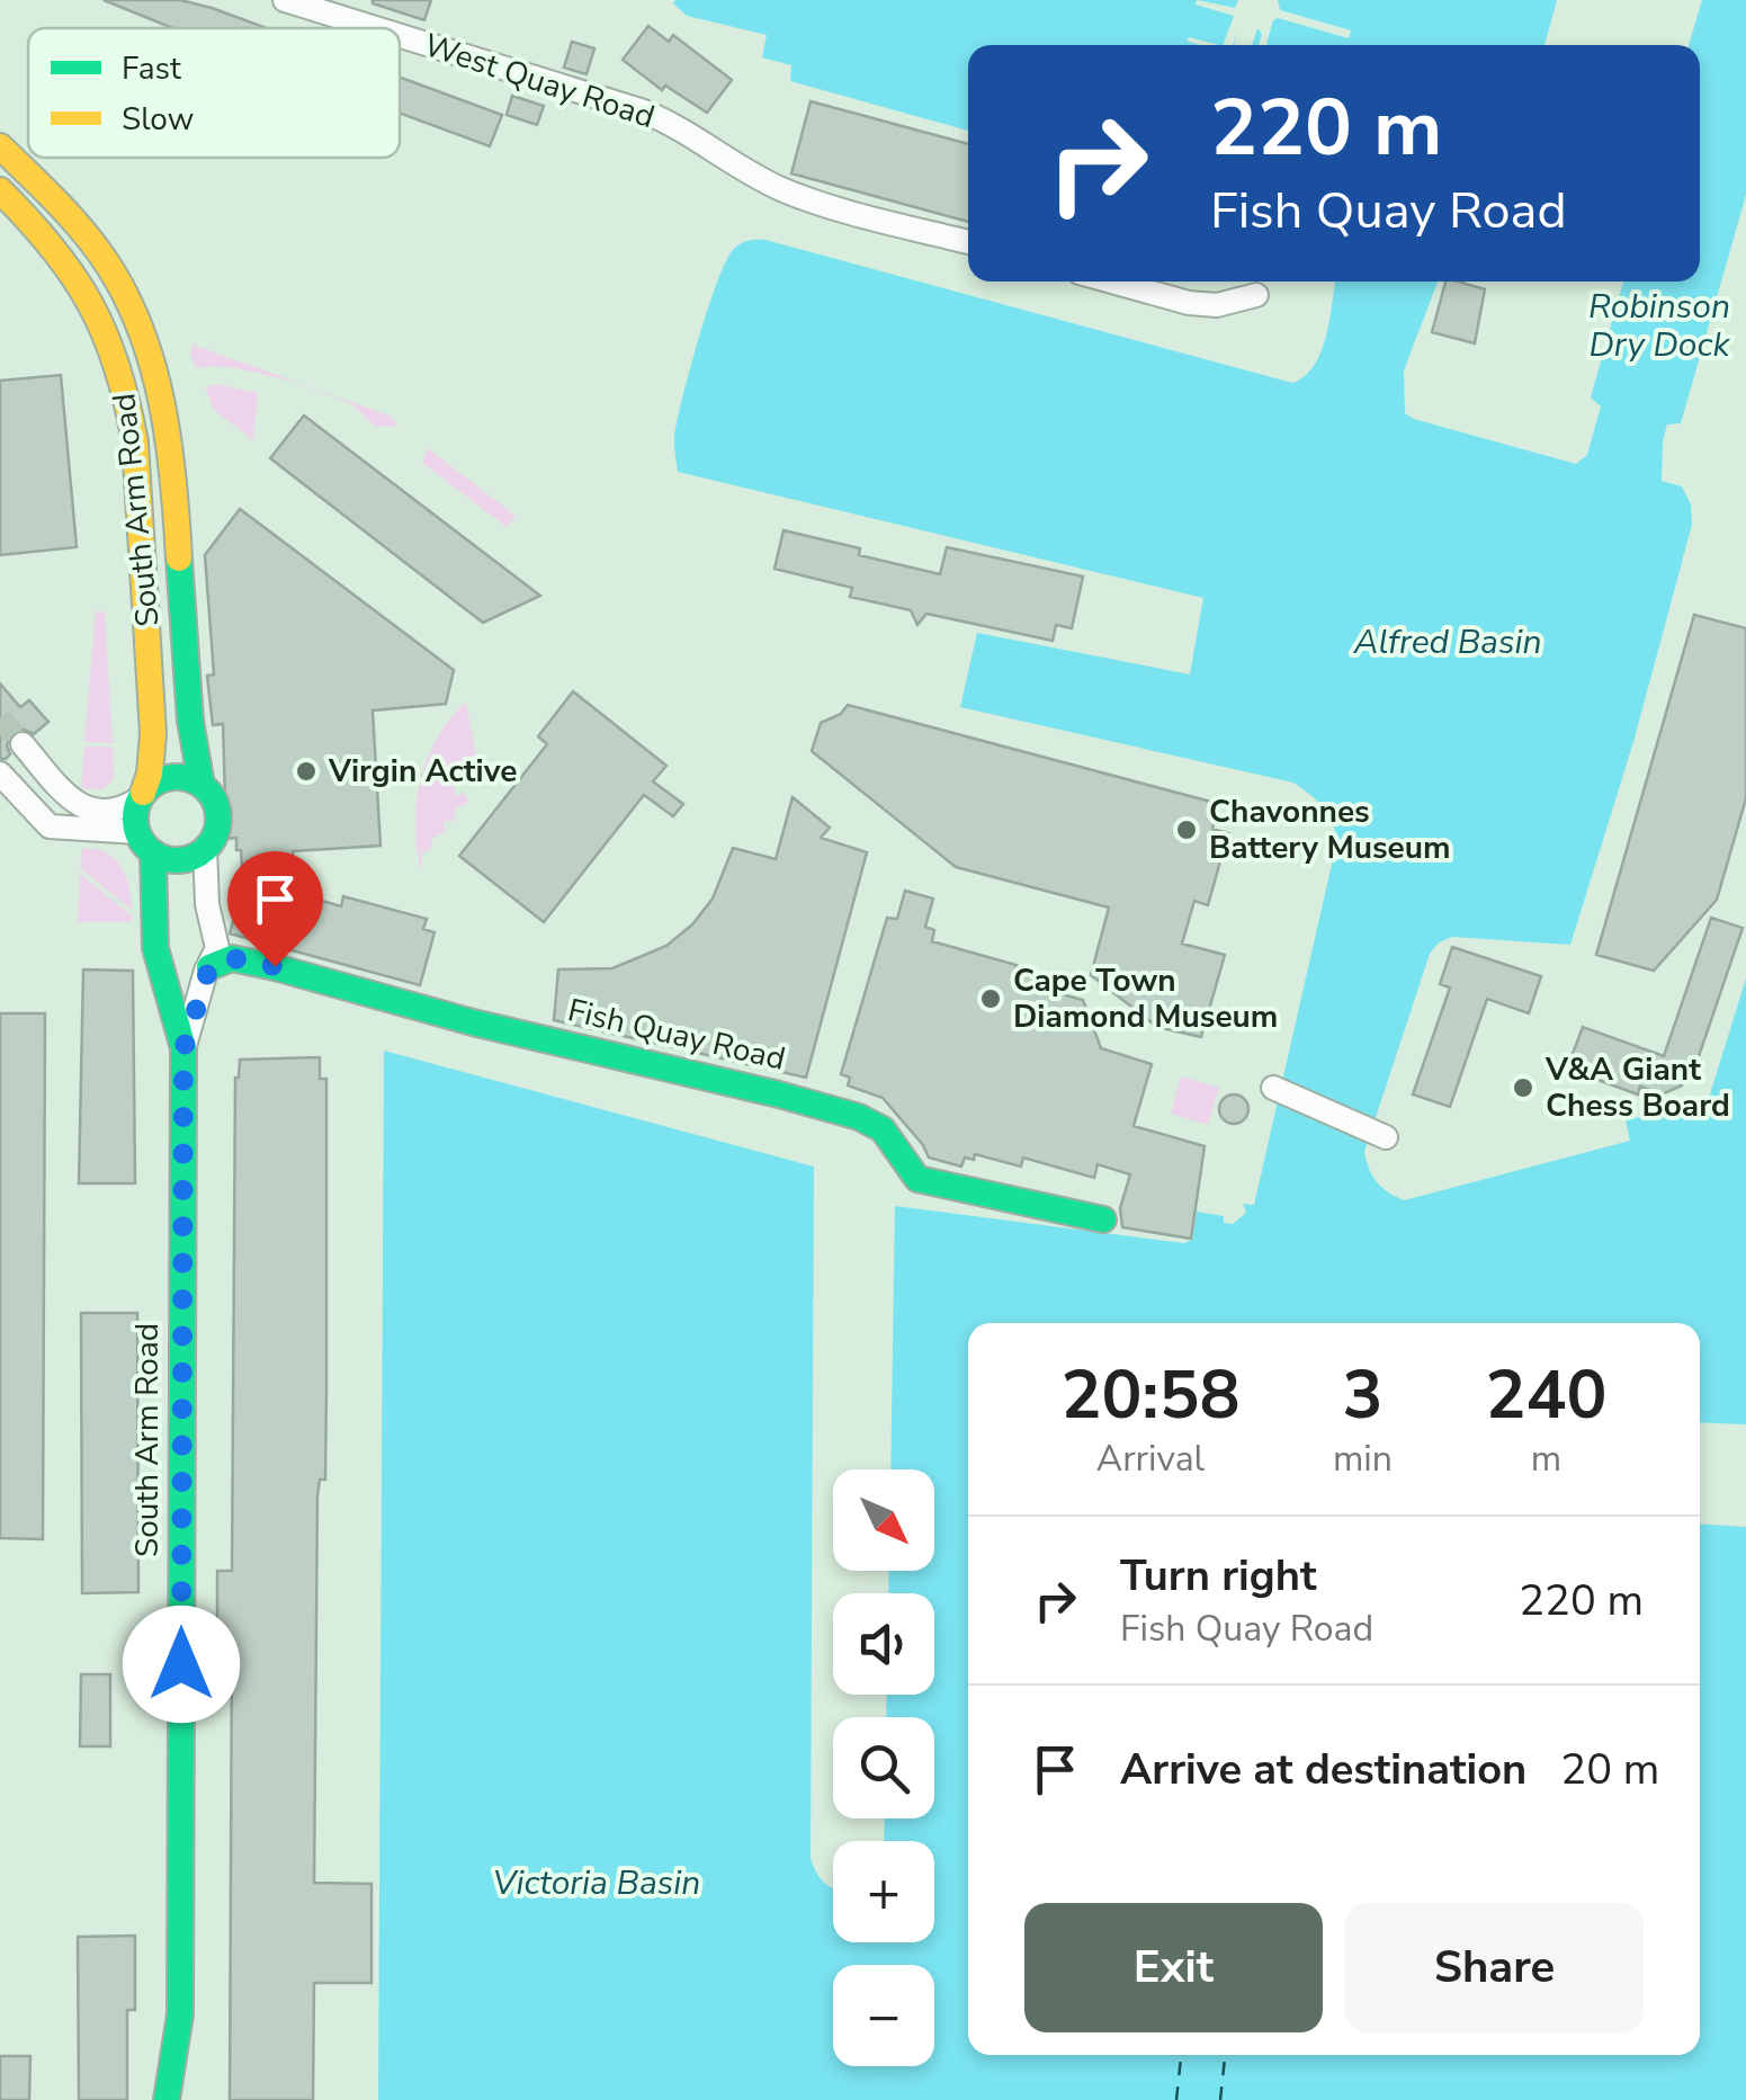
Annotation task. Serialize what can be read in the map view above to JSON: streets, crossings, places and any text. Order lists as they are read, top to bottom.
{
  "streets": {
    "street": ["West Quay Road", "South Arm Road", "Fish Quay Road"]
  },
  "crossings": [
    ["South Arm Road", "Fish Quay Road"]
  ],
  "water": ["Robinson Dry Dock", "Alfred Basin", "Victoria Basin"],
  "places": [
    "Virgin Active",
    "Chavonnes Battery Museum",
    "Cape Town Diamond Museum",
    "V&A Giant Chess Board"
  ],
  "legend": ["Fast", "Slow"],
  "north": "bottom right",
  "page": {
    "turn": ["220 m", "Fish Quay Road"],
    "eta": [
      "20:58",
      "Arrival",
      "3",
      "min",
      "240",
      "m"
    ],
    "map_buttons": ["+", "−"],
    "list": [
      {
        "name": "Turn right",
        "note": "Fish Quay Road",
        "value": "220 m"
      },
      {
        "name": "Arrive at destination",
        "value": "20 m"
      }
    ],
    "buttons": ["Exit", "Share"]
  }
}
